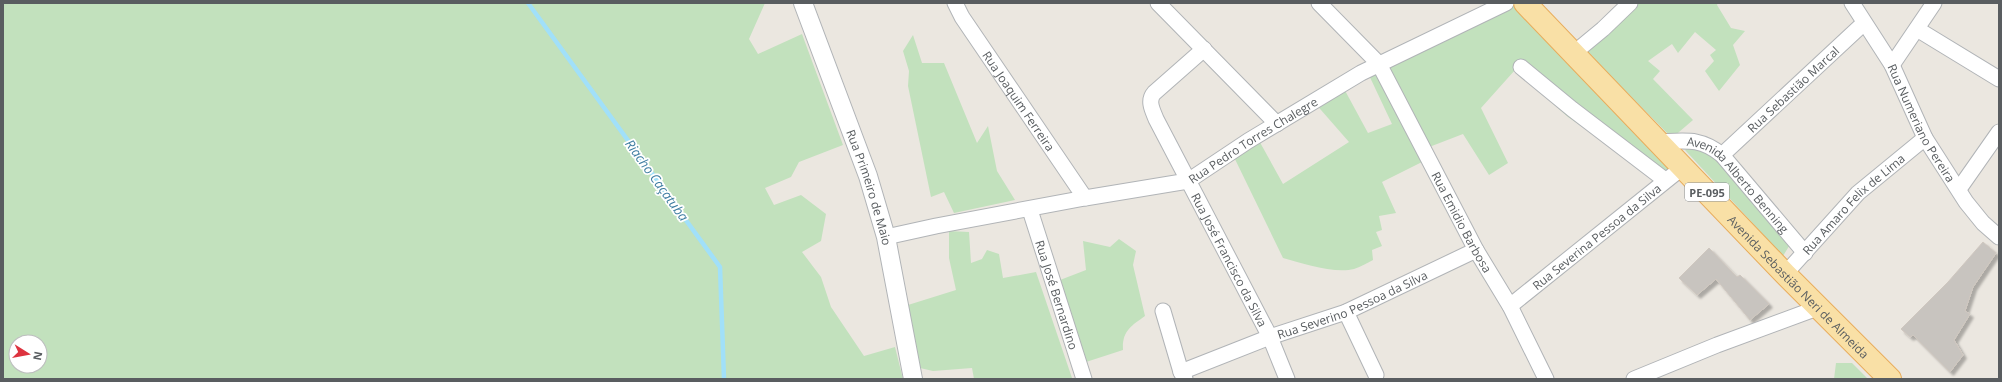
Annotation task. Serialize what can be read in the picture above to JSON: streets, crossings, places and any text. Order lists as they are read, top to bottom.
{
  "streets": {
    "main road": ["PE-095", "Avenida Sebastião Neri de Almeida"],
    "street": [
      "Rua Sebastião Marcal",
      "Rua Joaquim Ferreira",
      "Rua Numeriano Pereira",
      "Rua Pedro Torres Chalegre",
      "Rua Primeiro de Maio",
      "Avenida Alberto Benning",
      "Rua Amaro Felix de Lima",
      "Rua Emidio Barbosa",
      "Rua Severina Pessoa da Silva",
      "Rua José Francisco da Silva",
      "Rua José Bernardino",
      "Rua Severino Pessoa da Silva"
    ]
  },
  "crossings": [
    ["Rua Sebastião Marcal", "Rua Numeriano Pereira"],
    ["Rua Sebastião Marcal", "Avenida Alberto Benning"],
    ["Rua Joaquim Ferreira", "Rua Pedro Torres Chalegre"],
    ["Rua Numeriano Pereira", "Rua Amaro Felix de Lima"],
    ["Rua Pedro Torres Chalegre", "Rua Primeiro de Maio"],
    ["Rua Pedro Torres Chalegre", "Rua Emidio Barbosa"],
    ["Rua Pedro Torres Chalegre", "Rua José Francisco da Silva"],
    ["Rua Pedro Torres Chalegre", "Rua José Bernardino"],
    ["Avenida Alberto Benning", "Rua Amaro Felix de Lima"],
    ["Avenida Alberto Benning", "Avenida Sebastião Neri de Almeida"],
    ["Rua Amaro Felix de Lima", "Avenida Sebastião Neri de Almeida"],
    ["Rua Emidio Barbosa", "Rua Severina Pessoa da Silva"],
    ["Rua Emidio Barbosa", "Rua Severino Pessoa da Silva"],
    ["Rua Severina Pessoa da Silva", "Avenida Sebastião Neri de Almeida"],
    ["Rua José Francisco da Silva", "Rua Severino Pessoa da Silva"]
  ],
  "water": ["Riacho Caçatuba"],
  "north": "right"
}
